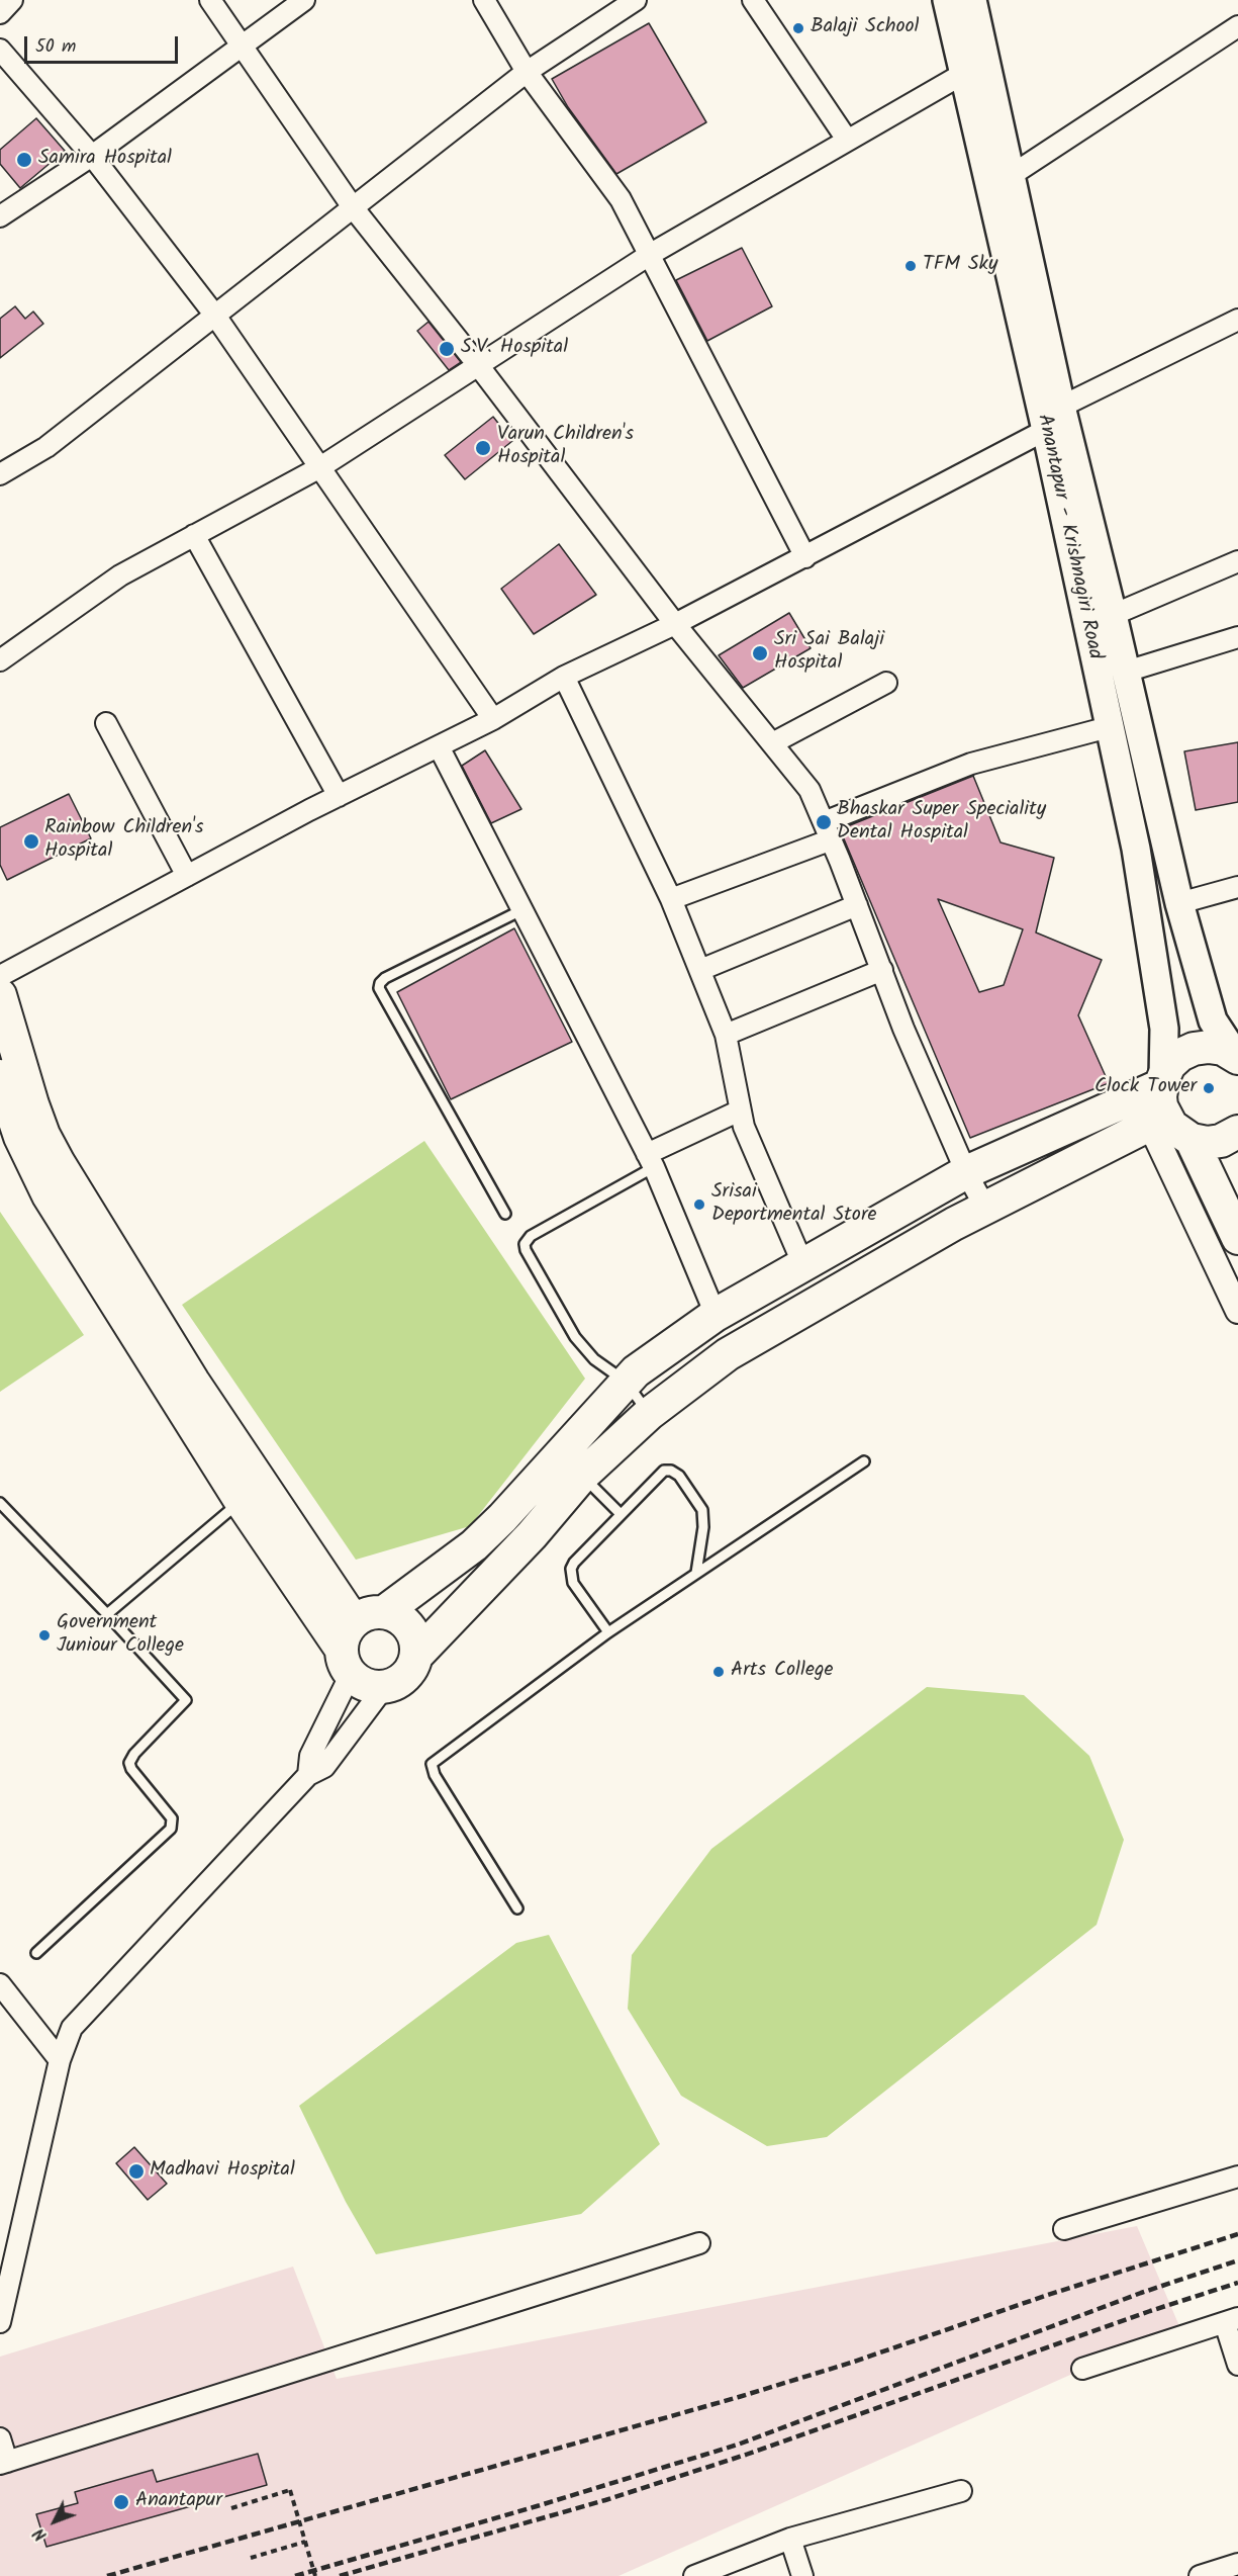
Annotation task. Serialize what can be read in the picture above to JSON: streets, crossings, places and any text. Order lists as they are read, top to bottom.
{
  "streets": {
    "highway": ["Anantapur - Krishnagiri Road"]
  },
  "places": [
    "Balaji School",
    "Samira Hospital",
    "TFM Sky",
    "S.V. Hospital",
    "Varun Children's Hospital",
    "Sri Sai Balaji Hospital",
    "Bhaskar Super Speciality Dental Hospital",
    "Rainbow Children's Hospital",
    "Clock Tower",
    "Srisai Deportmental Store",
    "Government Juniour College",
    "Arts College",
    "Madhavi Hospital",
    "Anantapur"
  ],
  "scale_bar": "50 m",
  "north": "bottom left"
}
